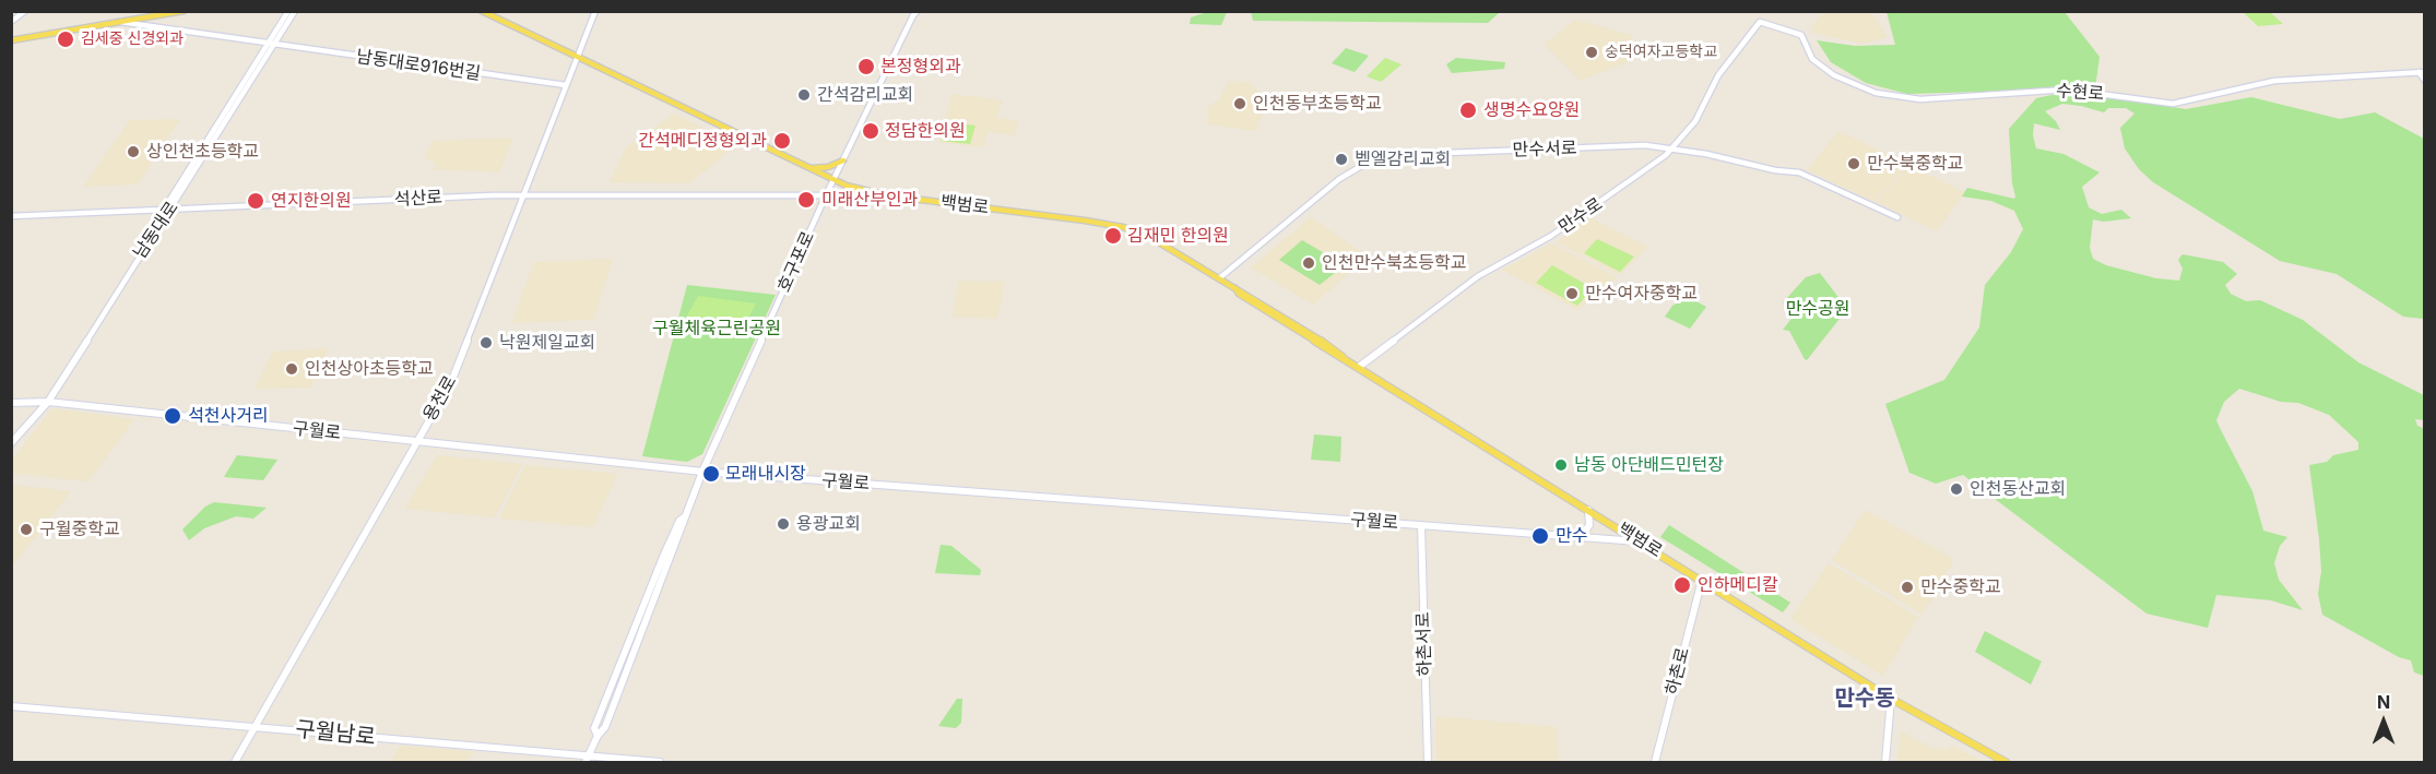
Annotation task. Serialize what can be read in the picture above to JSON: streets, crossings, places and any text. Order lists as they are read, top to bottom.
{
  "streets": {
    "main road": ["백범로"],
    "street": [
      "남동대로916번길",
      "수현로",
      "만수서로",
      "석산로",
      "만수로",
      "남동대로",
      "호구포로",
      "용천로",
      "구월로",
      "하촌서로",
      "하촌로",
      "구월남로"
    ]
  },
  "crossings": [
    ["남동대로916번길", "남동대로"],
    ["남동대로916번길", "용천로"],
    ["수현로", "만수로"],
    ["만수서로", "백범로"],
    ["만수서로", "만수로"],
    ["석산로", "남동대로"],
    ["석산로", "호구포로"],
    ["석산로", "용천로"],
    ["백범로", "만수로"],
    ["백범로", "호구포로"],
    ["백범로", "용천로"],
    ["백범로", "구월로"],
    ["백범로", "하촌로"],
    ["남동대로", "구월로"],
    ["호구포로", "구월로"],
    ["호구포로", "구월남로"],
    ["용천로", "구월로"],
    ["용천로", "구월남로"],
    ["구월로", "하촌서로"]
  ],
  "districts": ["만수동"],
  "parks": ["만수공원", "구월체육근린공원"],
  "places": [
    "김세중 신경외과",
    "숭덕여자고등학교",
    "본정형외과",
    "간석감리교회",
    "인천동부초등학교",
    "생명수요양원",
    "정담한의원",
    "간석메디정형외과",
    "상인천초등학교",
    "벧엘감리교회",
    "만수북중학교",
    "미래산부인과",
    "연지한의원",
    "김재민 한의원",
    "인천만수북초등학교",
    "만수여자중학교",
    "낙원제일교회",
    "인천상아초등학교",
    "석천사거리",
    "남동 아단배드민턴장",
    "모래내시장",
    "인천동산교회",
    "용광교회",
    "구월중학교",
    "만수",
    "인하메디칼",
    "만수중학교"
  ],
  "north": "top"
}
